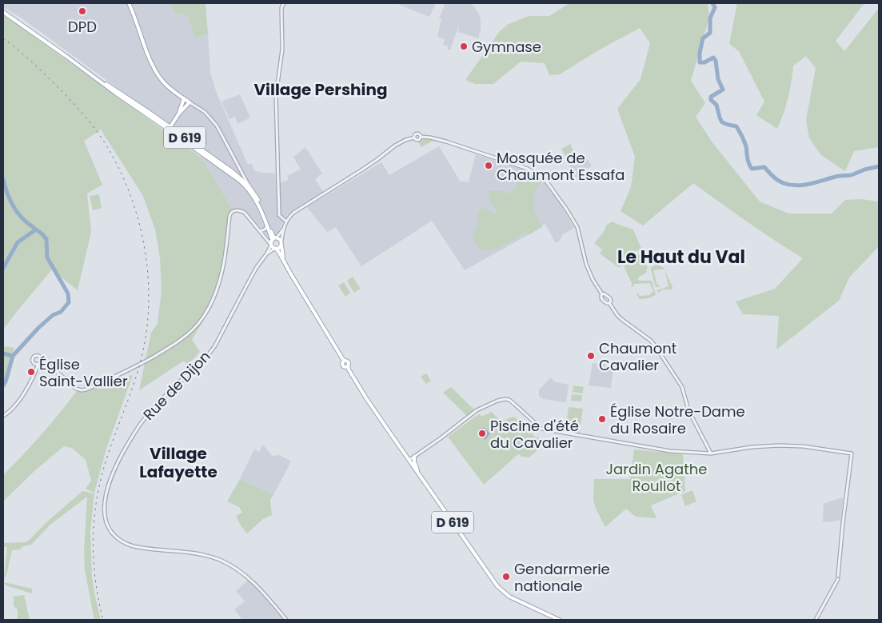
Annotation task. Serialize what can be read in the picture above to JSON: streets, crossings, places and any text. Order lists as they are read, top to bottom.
{
  "streets": {
    "main road": ["D 619"],
    "street": ["Rue de Dijon"]
  },
  "crossings": [
    ["D 619", "Rue de Dijon"]
  ],
  "districts": ["Village Pershing", "Le Haut du Val", "Village Lafayette"],
  "parks": ["Jardin Agathe Roullot"],
  "places": [
    "DPD",
    "Gymnase",
    "Mosquée de Chaumont Essafa",
    "Chaumont Cavalier",
    "Église Saint-Vallier",
    "Église Notre-Dame du Rosaire",
    "Piscine d'été du Cavalier",
    "Gendarmerie nationale"
  ]
}
